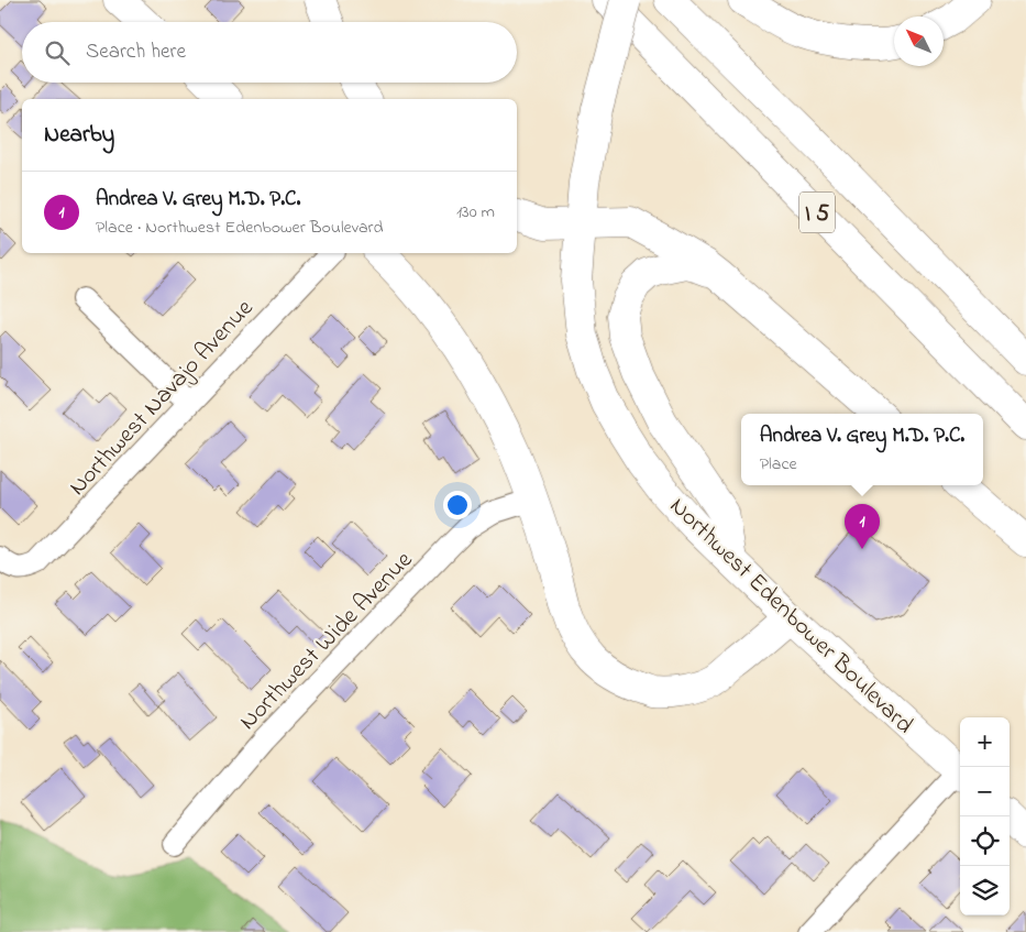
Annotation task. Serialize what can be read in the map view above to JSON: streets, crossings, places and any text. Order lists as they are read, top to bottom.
{
  "streets": {
    "main road": ["I 5", "Northwest Edenbower Boulevard"],
    "street": ["Northwest Navajo Avenue", "Northwest Wide Avenue"]
  },
  "north": "top left",
  "page": {
    "search": "Search here",
    "heading": "Nearby",
    "list": [
      {
        "mark": "1",
        "name": "Andrea V. Grey M.D. P.C.",
        "note": "Place · Northwest Edenbower Boulevard",
        "value": "130 m"
      }
    ],
    "popup": ["Andrea V. Grey M.D. P.C.", "Place"],
    "pins": "1",
    "map_buttons": ["+", "−"]
  }
}
